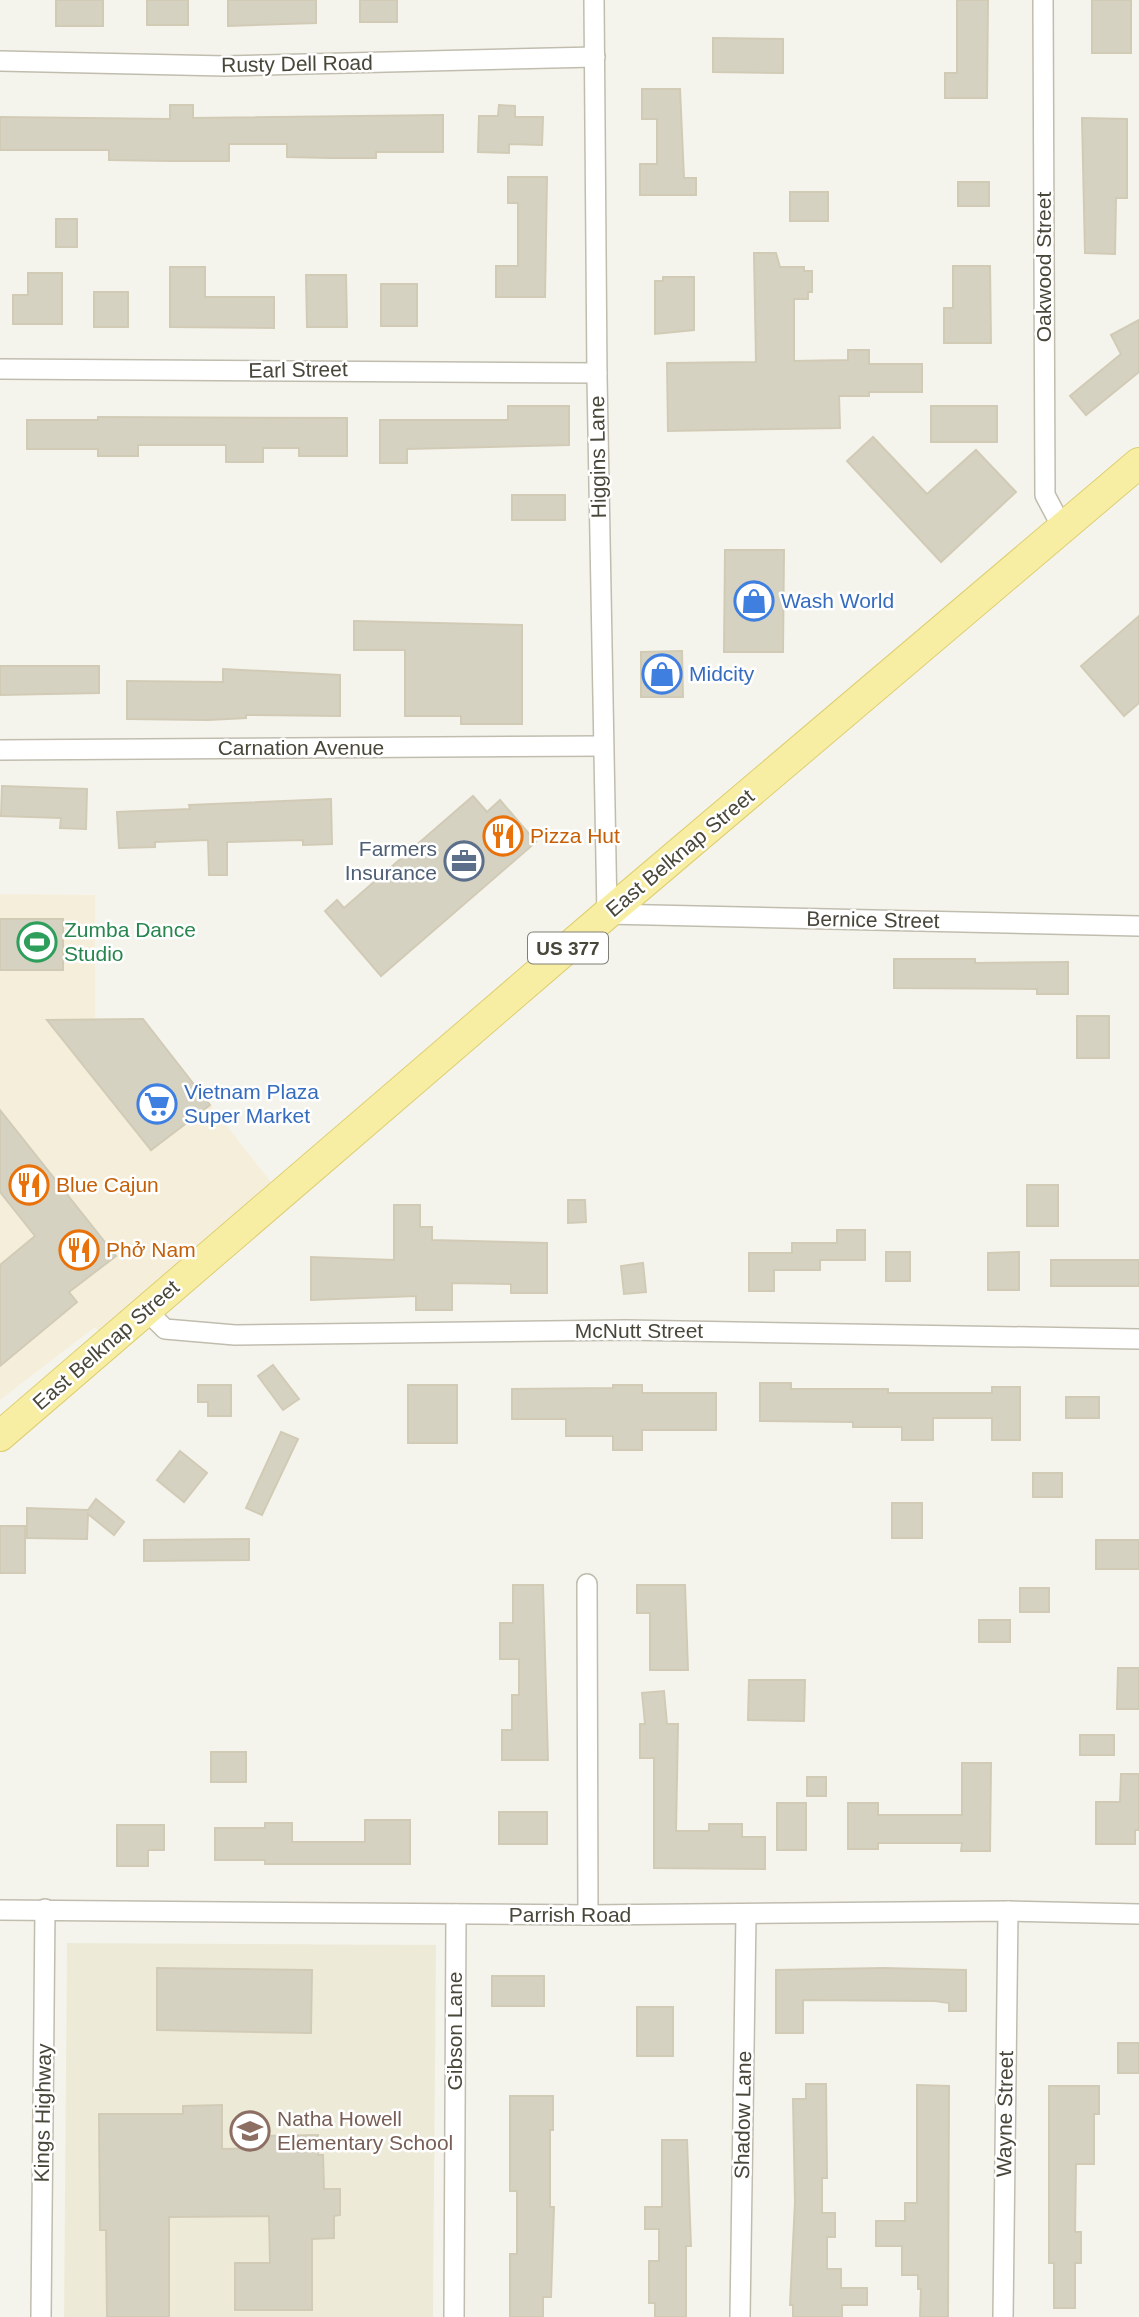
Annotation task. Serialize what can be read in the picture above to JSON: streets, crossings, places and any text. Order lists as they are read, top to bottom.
{
  "streets": {
    "main road": ["East Belknap Street", "US 377"],
    "street": [
      "Rusty Dell Road",
      "Oakwood Street",
      "Earl Street",
      "Higgins Lane",
      "Carnation Avenue",
      "Bernice Street",
      "McNutt Street",
      "Parrish Road",
      "Gibson Lane",
      "Kings Highway",
      "Wayne Street",
      "Shadow Lane"
    ]
  },
  "crossings": [
    ["Rusty Dell Road", "Higgins Lane"],
    ["Oakwood Street", "East Belknap Street"],
    ["Earl Street", "Higgins Lane"],
    ["Higgins Lane", "Carnation Avenue"],
    ["Higgins Lane", "East Belknap Street"],
    ["Higgins Lane", "Bernice Street"],
    ["East Belknap Street", "Bernice Street"],
    ["East Belknap Street", "McNutt Street"],
    ["Parrish Road", "Gibson Lane"],
    ["Parrish Road", "Kings Highway"],
    ["Parrish Road", "Wayne Street"],
    ["Parrish Road", "Shadow Lane"]
  ],
  "places": {
    "shop": ["Wash World", "Midcity"],
    "restaurant": ["Pizza Hut", "Blue Cajun", "Phở Nam"],
    "office": ["Farmers Insurance"],
    "sports": ["Zumba Dance Studio"],
    "supermarket": ["Vietnam Plaza Super Market"],
    "school or university": ["Natha Howell Elementary School"]
  }
}
